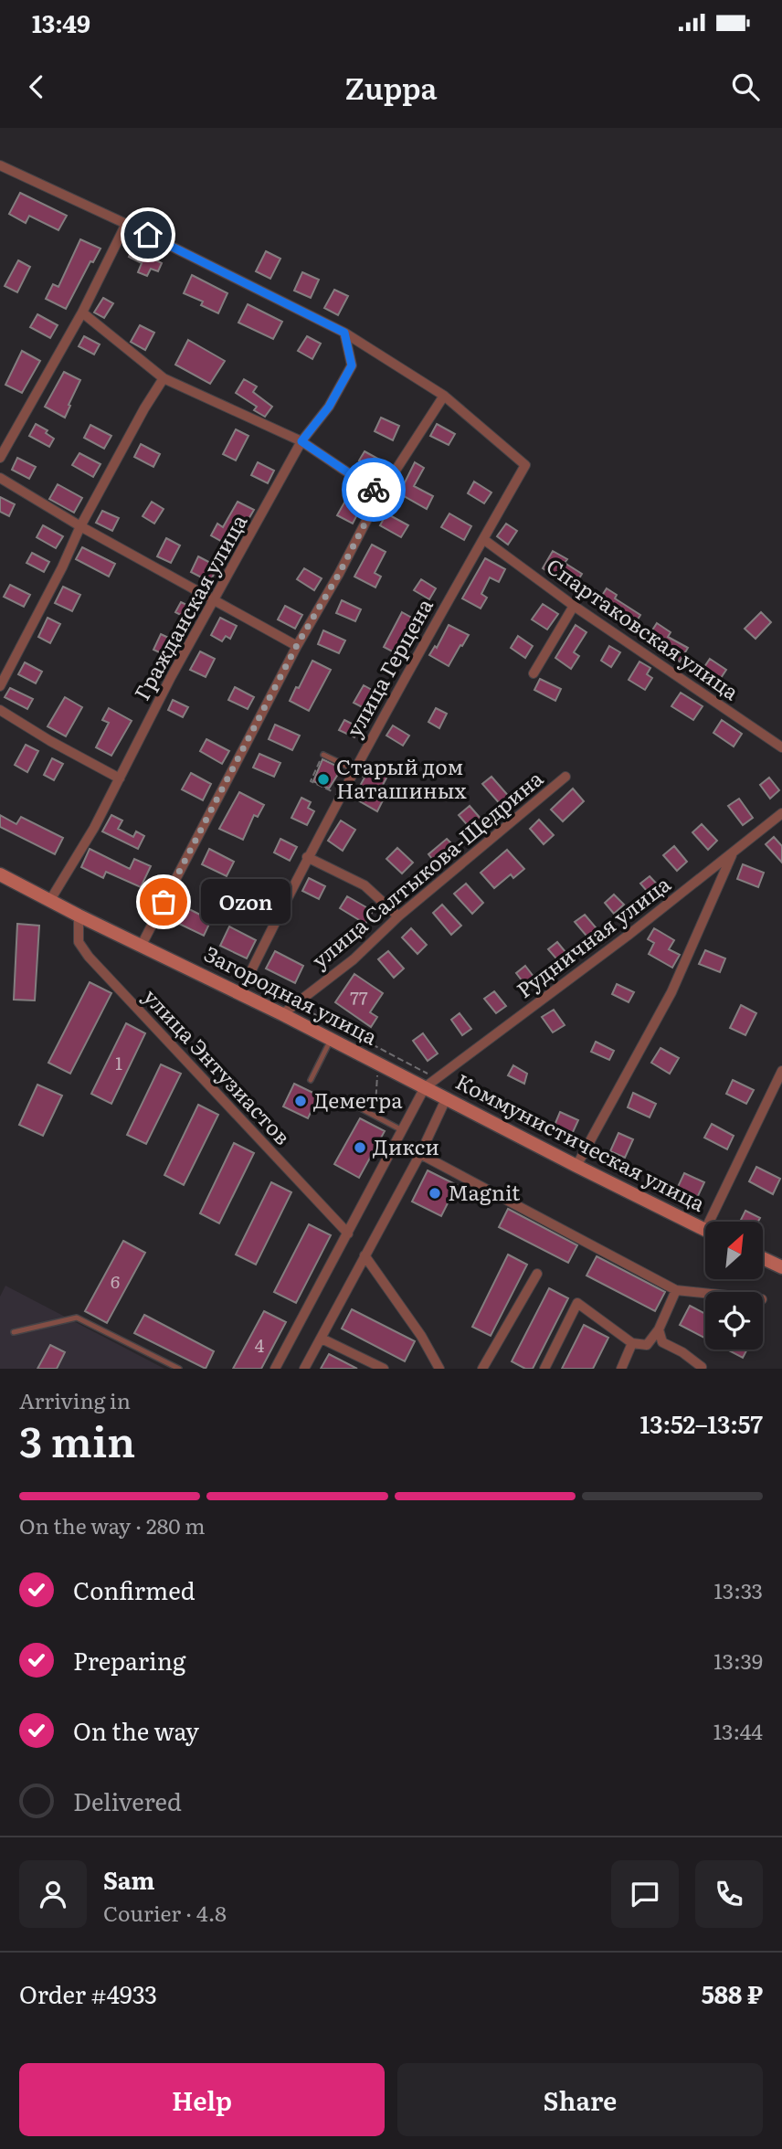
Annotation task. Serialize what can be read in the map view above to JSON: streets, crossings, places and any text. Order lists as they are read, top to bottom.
{
  "streets": {
    "street": [
      "Гражданская улица",
      "Спартаковская улица",
      "улица Герцена",
      "улица Салтыкова-Щедрина",
      "Рудничная улица",
      "Загородная улица",
      "улица Энтузиастов",
      "Коммунистическая улица"
    ]
  },
  "crossings": [
    ["Гражданская улица", "Загородная улица"],
    ["Спартаковская улица", "улица Герцена"],
    ["улица Герцена", "Загородная улица"],
    ["улица Салтыкова-Щедрина", "Загородная улица"],
    ["Рудничная улица", "Загородная улица"],
    ["Рудничная улица", "Коммунистическая улица"],
    ["Загородная улица", "улица Энтузиастов"],
    ["Загородная улица", "Коммунистическая улица"]
  ],
  "places": [
    "Старый дом Наташиных",
    "Ozon",
    "Деметра",
    "Дикси",
    "Magnit"
  ],
  "house_numbers": [
    "77",
    "1",
    "6",
    "4"
  ],
  "north": "top right",
  "page": {
    "status": "13:49",
    "header": "Zuppa",
    "bubble": "Ozon",
    "heading": ["3 min", "Arriving in", "13:52–13:57"],
    "panel": [
      "Sam",
      "Courier · 4.8",
      "Order #4933",
      "588 ₽"
    ],
    "bar": "On the way · 280 m",
    "list": [
      ["Confirmed", "13:33"],
      ["Preparing", "13:39"],
      ["On the way", "13:44"],
      "Delivered"
    ],
    "buttons": ["Help", "Share"]
  }
}
